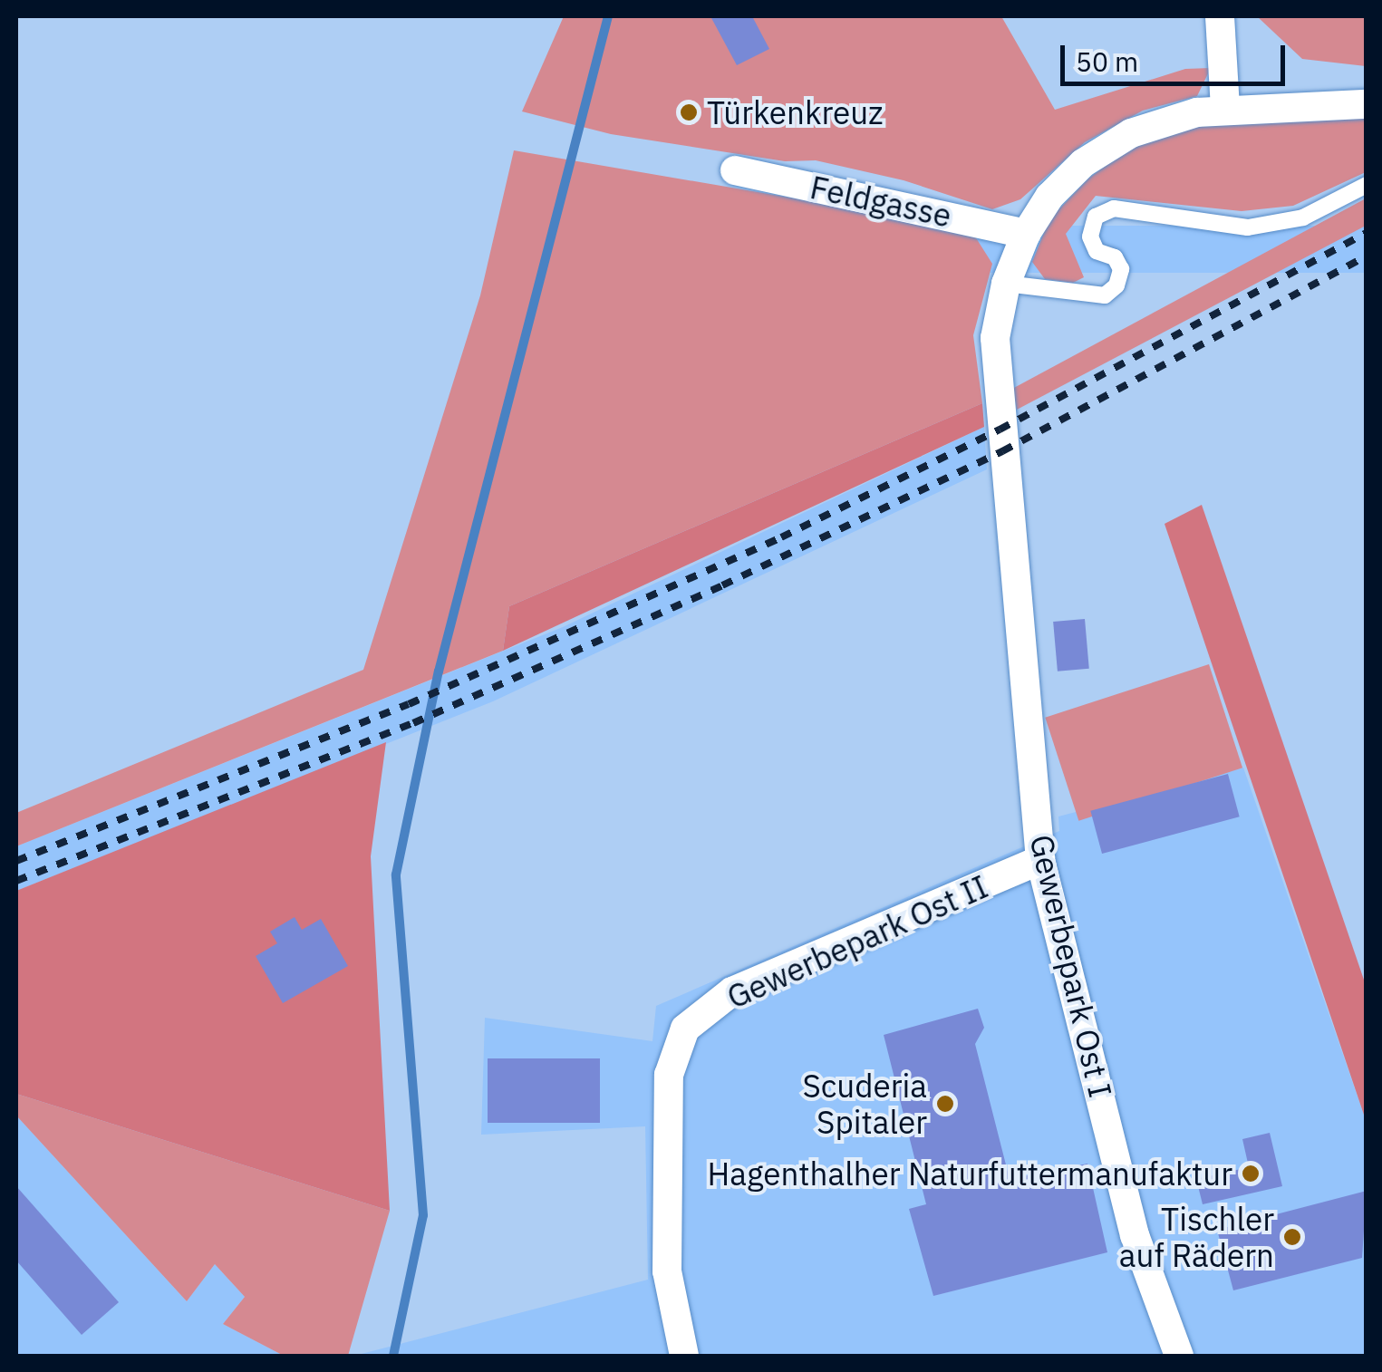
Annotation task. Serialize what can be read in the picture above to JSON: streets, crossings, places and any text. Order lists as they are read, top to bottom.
{
  "streets": {
    "street": ["Feldgasse", "Gewerbepark Ost II", "Gewerbepark Ost I"]
  },
  "crossings": [
    ["Feldgasse", "Gewerbepark Ost I"],
    ["Gewerbepark Ost II", "Gewerbepark Ost I"]
  ],
  "places": [
    "Türkenkreuz",
    "Scuderia Spitaler",
    "Hagenthalher Naturfuttermanufaktur",
    "Tischler auf Rädern"
  ],
  "scale_bar": "50 m"
}
